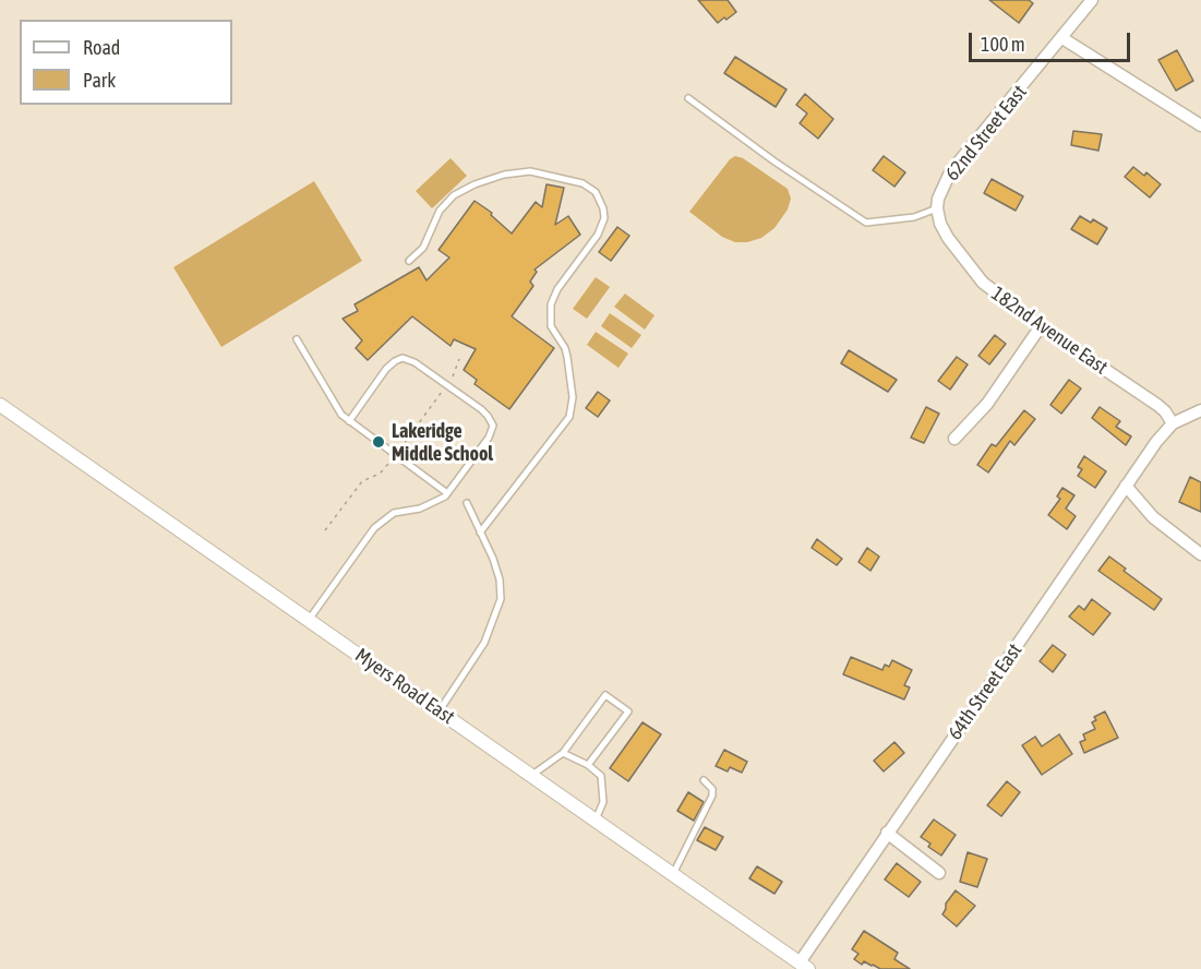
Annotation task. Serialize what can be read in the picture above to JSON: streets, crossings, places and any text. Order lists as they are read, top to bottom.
{
  "streets": {
    "street": [
      "62nd Street East",
      "182nd Avenue East",
      "Myers Road East",
      "64th Street East"
    ]
  },
  "crossings": [
    ["62nd Street East", "182nd Avenue East"],
    ["182nd Avenue East", "64th Street East"],
    ["Myers Road East", "64th Street East"]
  ],
  "places": ["Lakeridge Middle School"],
  "legend": ["Road", "Park"],
  "scale_bar": "100 m"
}
